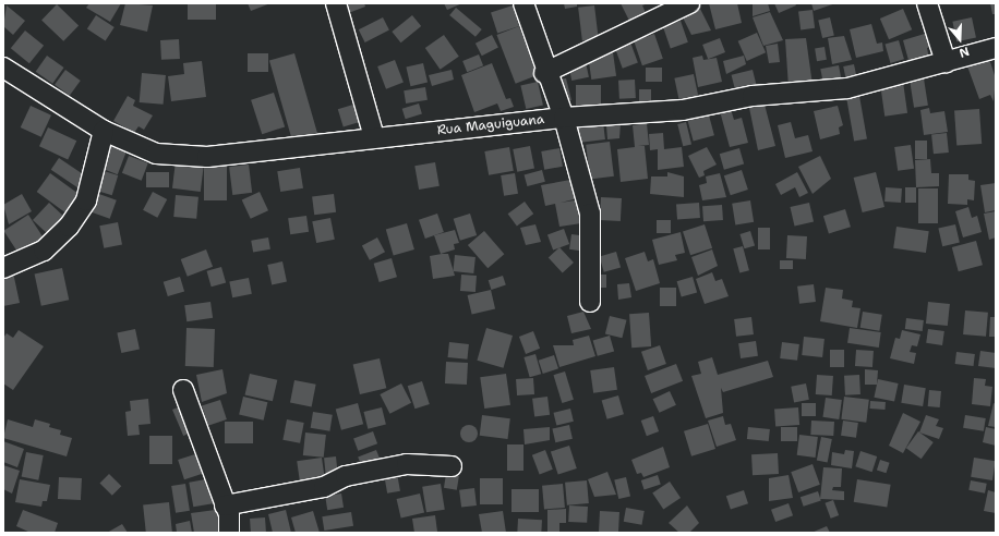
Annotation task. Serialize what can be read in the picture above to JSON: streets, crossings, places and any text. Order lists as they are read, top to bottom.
{
  "streets": {
    "street": ["Rua Maguiguana"]
  },
  "north": "bottom"
}
